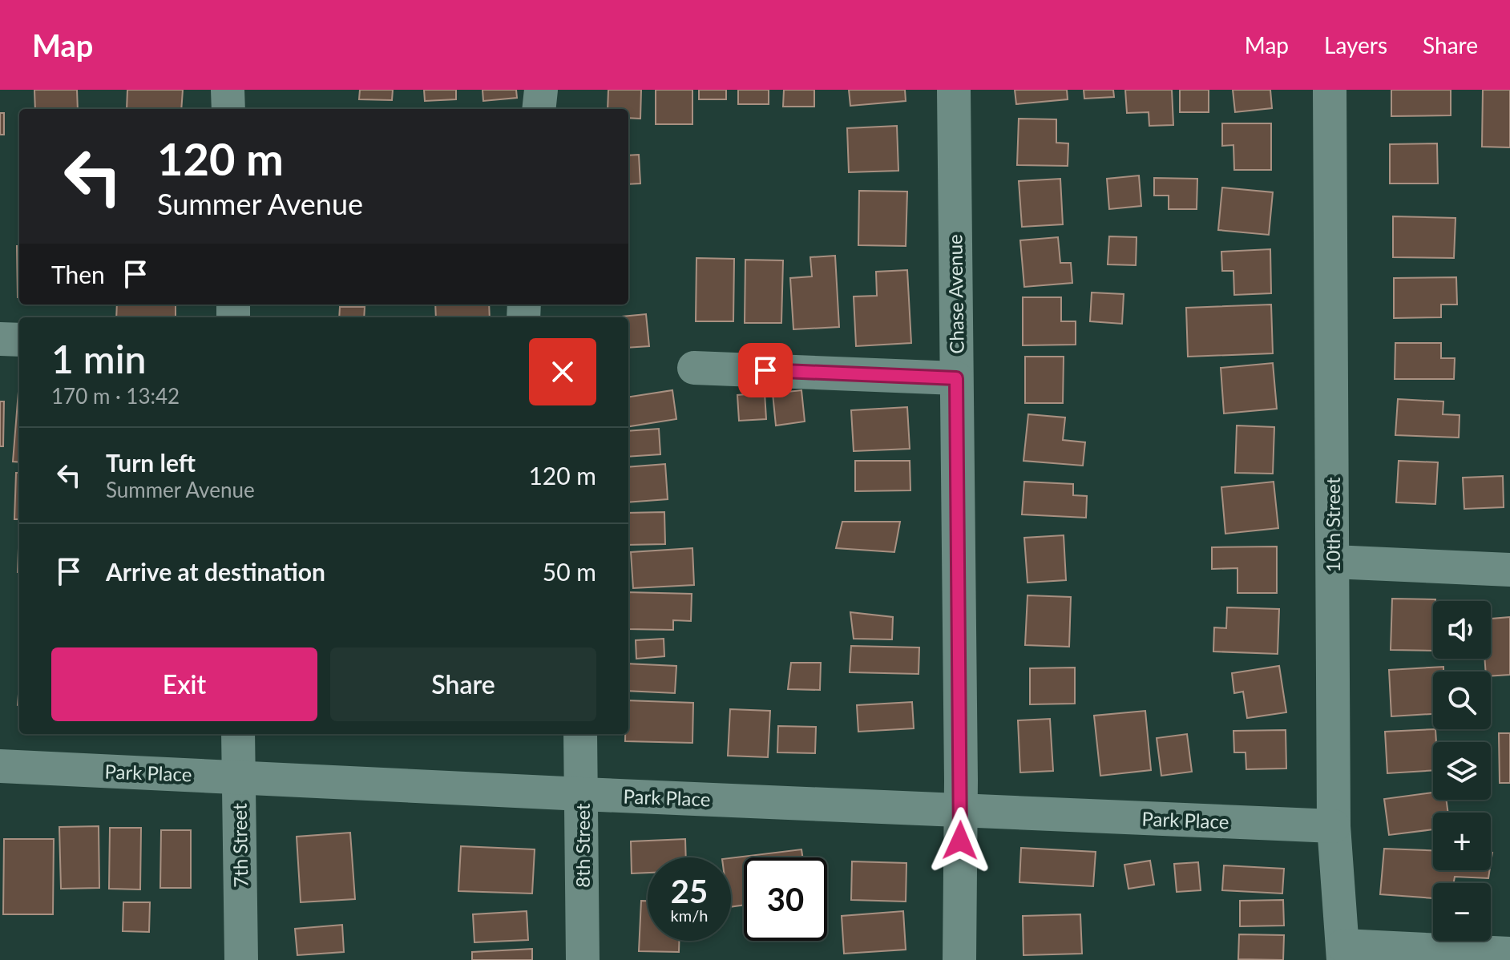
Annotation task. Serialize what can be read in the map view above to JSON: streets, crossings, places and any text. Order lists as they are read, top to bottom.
{
  "streets": {
    "street": [
      "Chase Avenue",
      "10th Street",
      "Park Place",
      "7th Street",
      "8th Street"
    ]
  },
  "crossings": [
    ["Chase Avenue", "Park Place"],
    ["10th Street", "Park Place"],
    ["Park Place", "7th Street"],
    ["Park Place", "8th Street"]
  ],
  "page": {
    "header": "Map",
    "nav": ["Map", "Layers", "Share"],
    "turn": ["120 m", "Summer Avenue"],
    "then": "Then",
    "heading": ["1 min", "170 m · 13:42"],
    "list": [
      {
        "name": "Turn left",
        "note": "Summer Avenue",
        "value": "120 m"
      },
      {
        "name": "Arrive at destination",
        "value": "50 m"
      }
    ],
    "map_buttons": ["+", "−"],
    "buttons": ["Exit", "Share"],
    "speed": "25 km/h",
    "limit": "30"
  }
}
